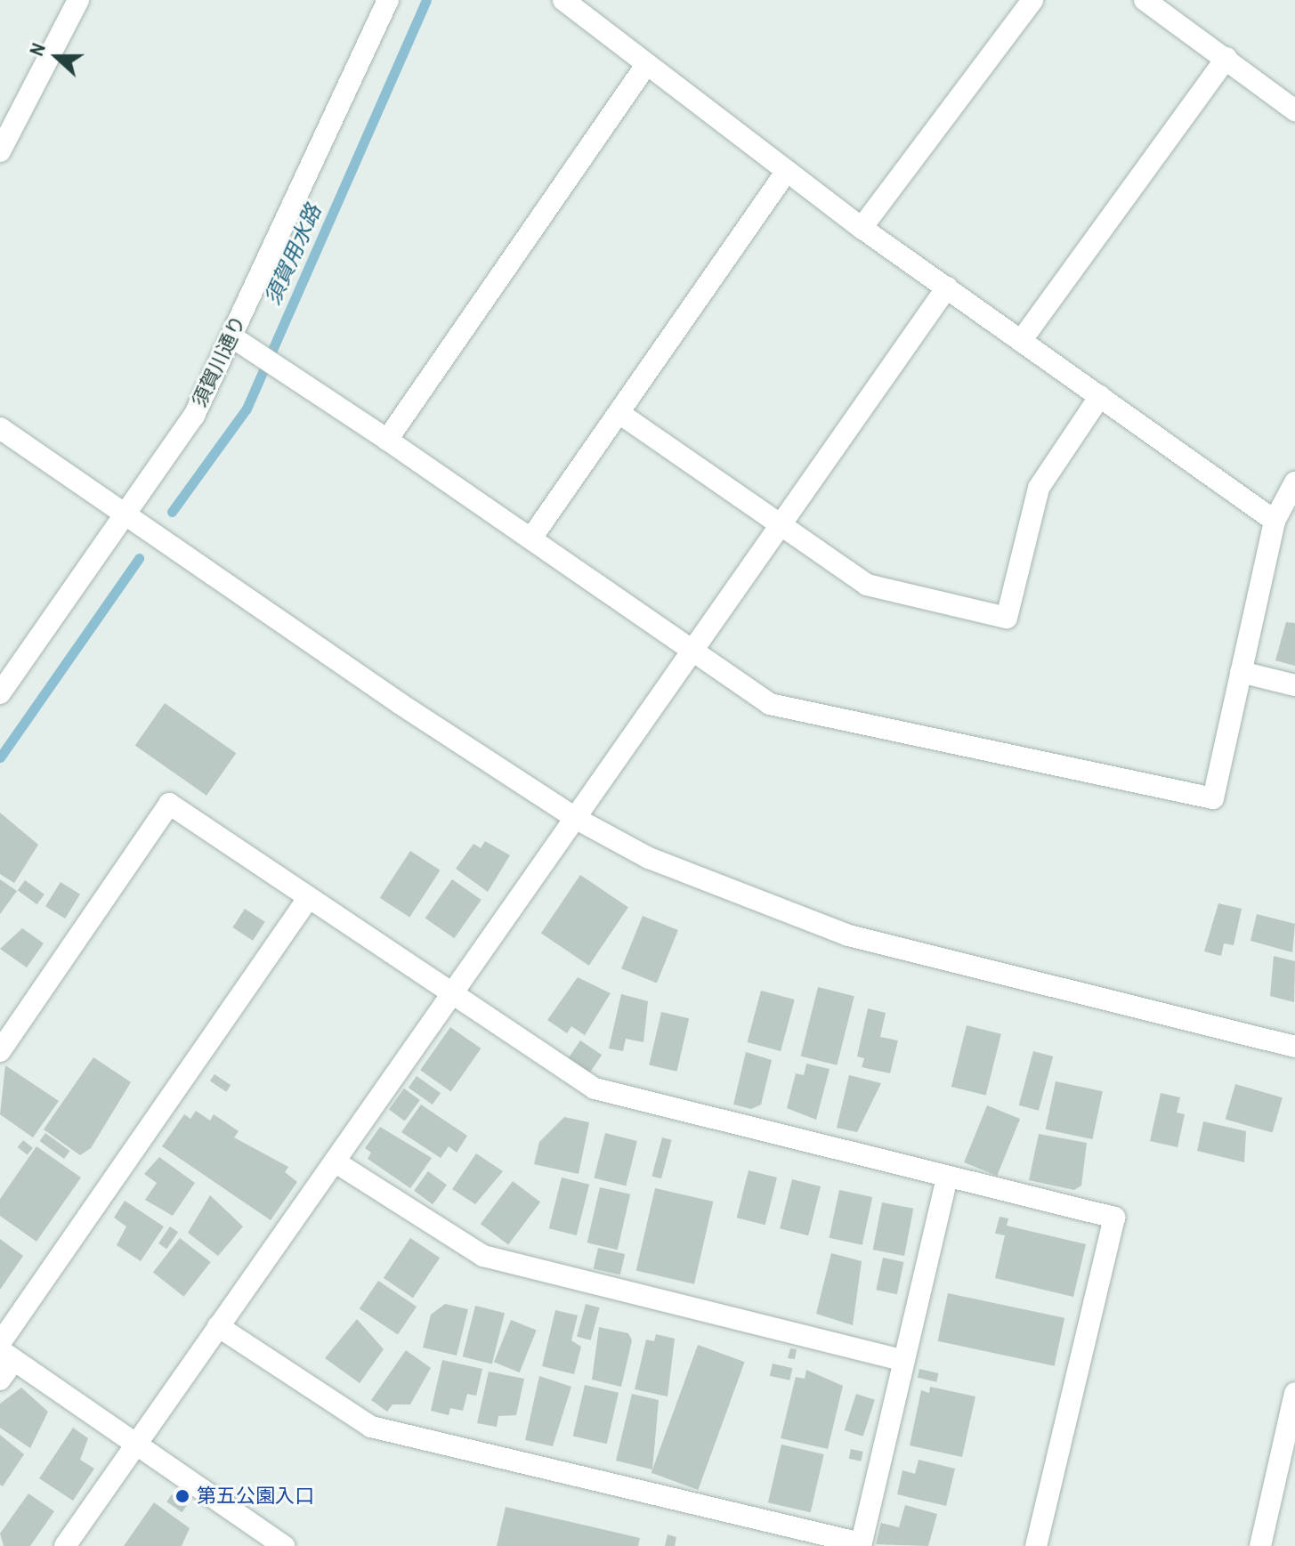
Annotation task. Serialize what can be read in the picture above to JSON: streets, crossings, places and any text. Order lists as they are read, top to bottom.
{
  "streets": {
    "street": ["須賀川通り"]
  },
  "water": ["須賀用水路"],
  "places": ["第五公園入口"],
  "north": "left"
}
